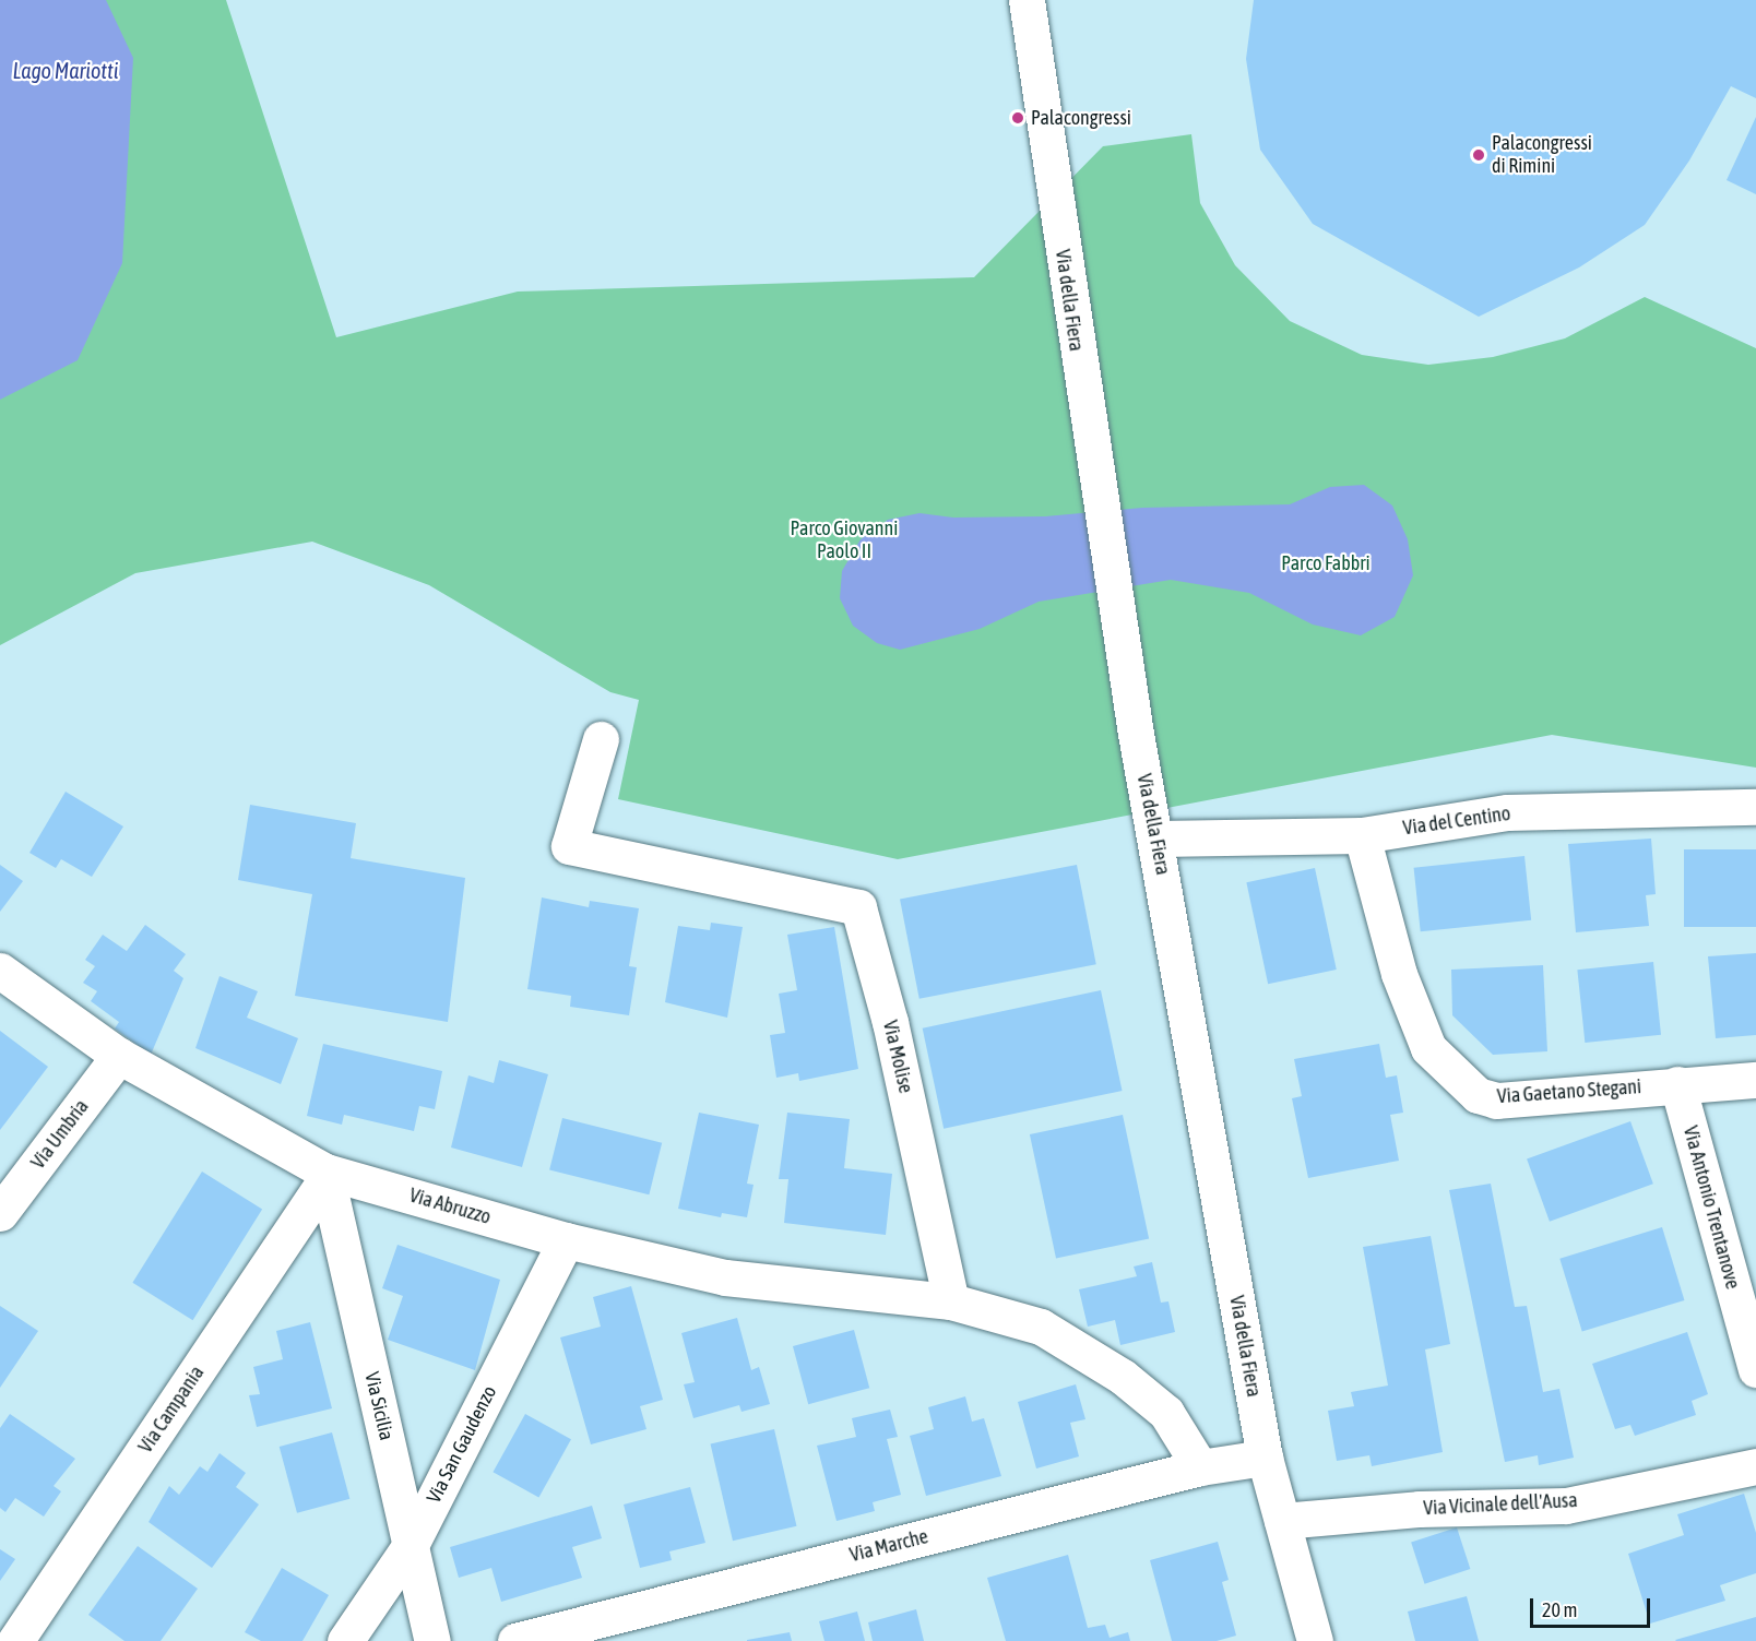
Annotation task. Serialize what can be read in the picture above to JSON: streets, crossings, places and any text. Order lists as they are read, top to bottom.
{
  "streets": {
    "street": [
      "Via della Fiera",
      "Via del Centino",
      "Via Molise",
      "Via Gaetano Stegani",
      "Via Umbria",
      "Via Abruzzo",
      "Via Antonio Trentanove",
      "Via Sicilia",
      "Via Campania",
      "Via San Gaudenzo",
      "Via Vicinale dell'Ausa",
      "Via Marche"
    ]
  },
  "crossings": [
    ["Via della Fiera", "Via del Centino"],
    ["Via della Fiera", "Via Vicinale dell'Ausa"],
    ["Via della Fiera", "Via Marche"],
    ["Via del Centino", "Via Gaetano Stegani"],
    ["Via Molise", "Via Abruzzo"],
    ["Via Gaetano Stegani", "Via Antonio Trentanove"],
    ["Via Umbria", "Via Abruzzo"],
    ["Via Abruzzo", "Via Sicilia"],
    ["Via Abruzzo", "Via Campania"],
    ["Via Abruzzo", "Via San Gaudenzo"],
    ["Via Sicilia", "Via Campania"],
    ["Via Sicilia", "Via San Gaudenzo"]
  ],
  "water": ["Lago Mariotti"],
  "parks": ["Parco Giovanni Paolo II", "Parco Fabbri"],
  "places": ["Palacongressi", "Palacongressi di Rimini"],
  "scale_bar": "20 m"
}
